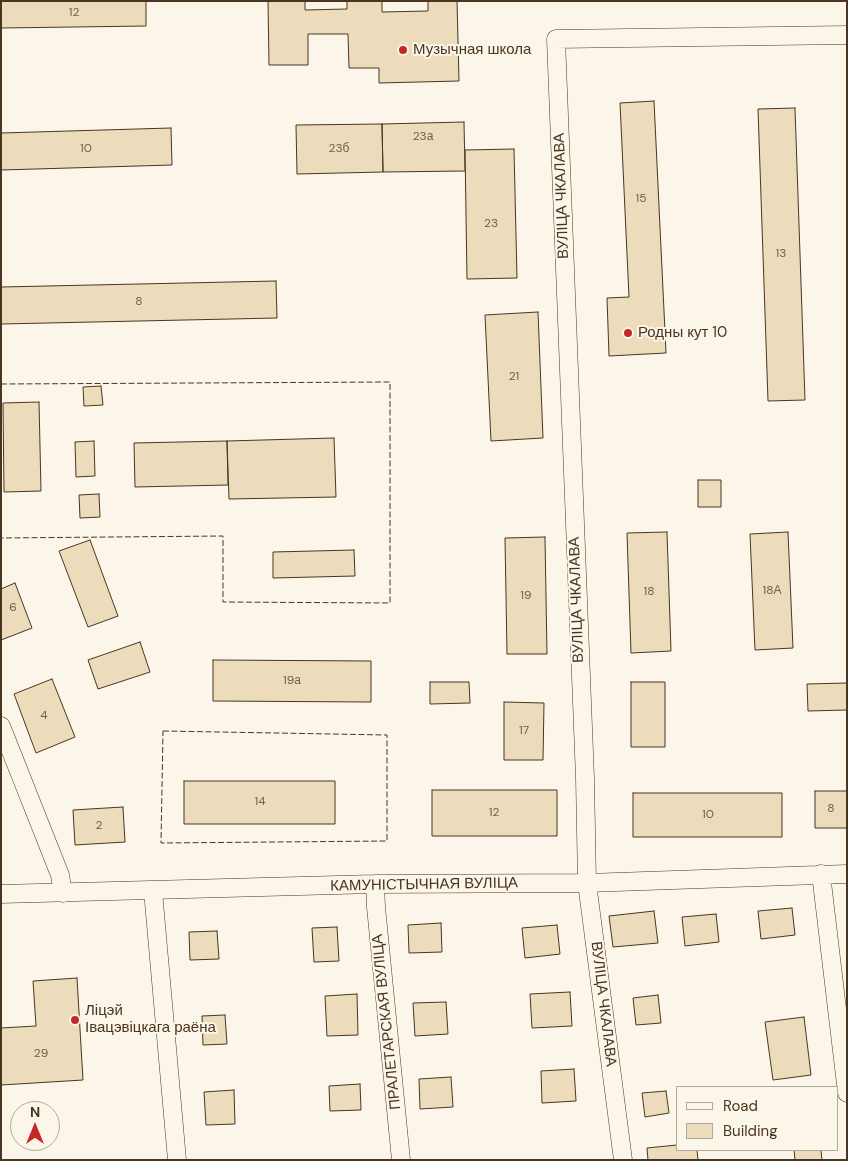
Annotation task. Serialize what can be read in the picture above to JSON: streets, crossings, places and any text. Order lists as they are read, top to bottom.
{
  "streets": {
    "street": ["ВУЛІЦА ЧКАЛАВА", "КАМУНІСТЫЧНАЯ ВУЛІЦА", "ПРАЛЕТАРСКАЯ ВУЛІЦА"]
  },
  "crossings": [
    ["ВУЛІЦА ЧКАЛАВА", "КАМУНІСТЫЧНАЯ ВУЛІЦА"],
    ["КАМУНІСТЫЧНАЯ ВУЛІЦА", "ПРАЛЕТАРСКАЯ ВУЛІЦА"]
  ],
  "places": ["Музычная школа", "Родны кут 10", "Ліцэй Івацэвіцкага раёна"],
  "house_numbers": [
    "12",
    "23а",
    "10",
    "23б",
    "15",
    "23",
    "13",
    "8",
    "21",
    "18А",
    "18",
    "19",
    "6",
    "19а",
    "4",
    "17",
    "14",
    "8",
    "12",
    "10",
    "2",
    "29"
  ],
  "legend": ["Road", "Building"],
  "north": "top"
}
